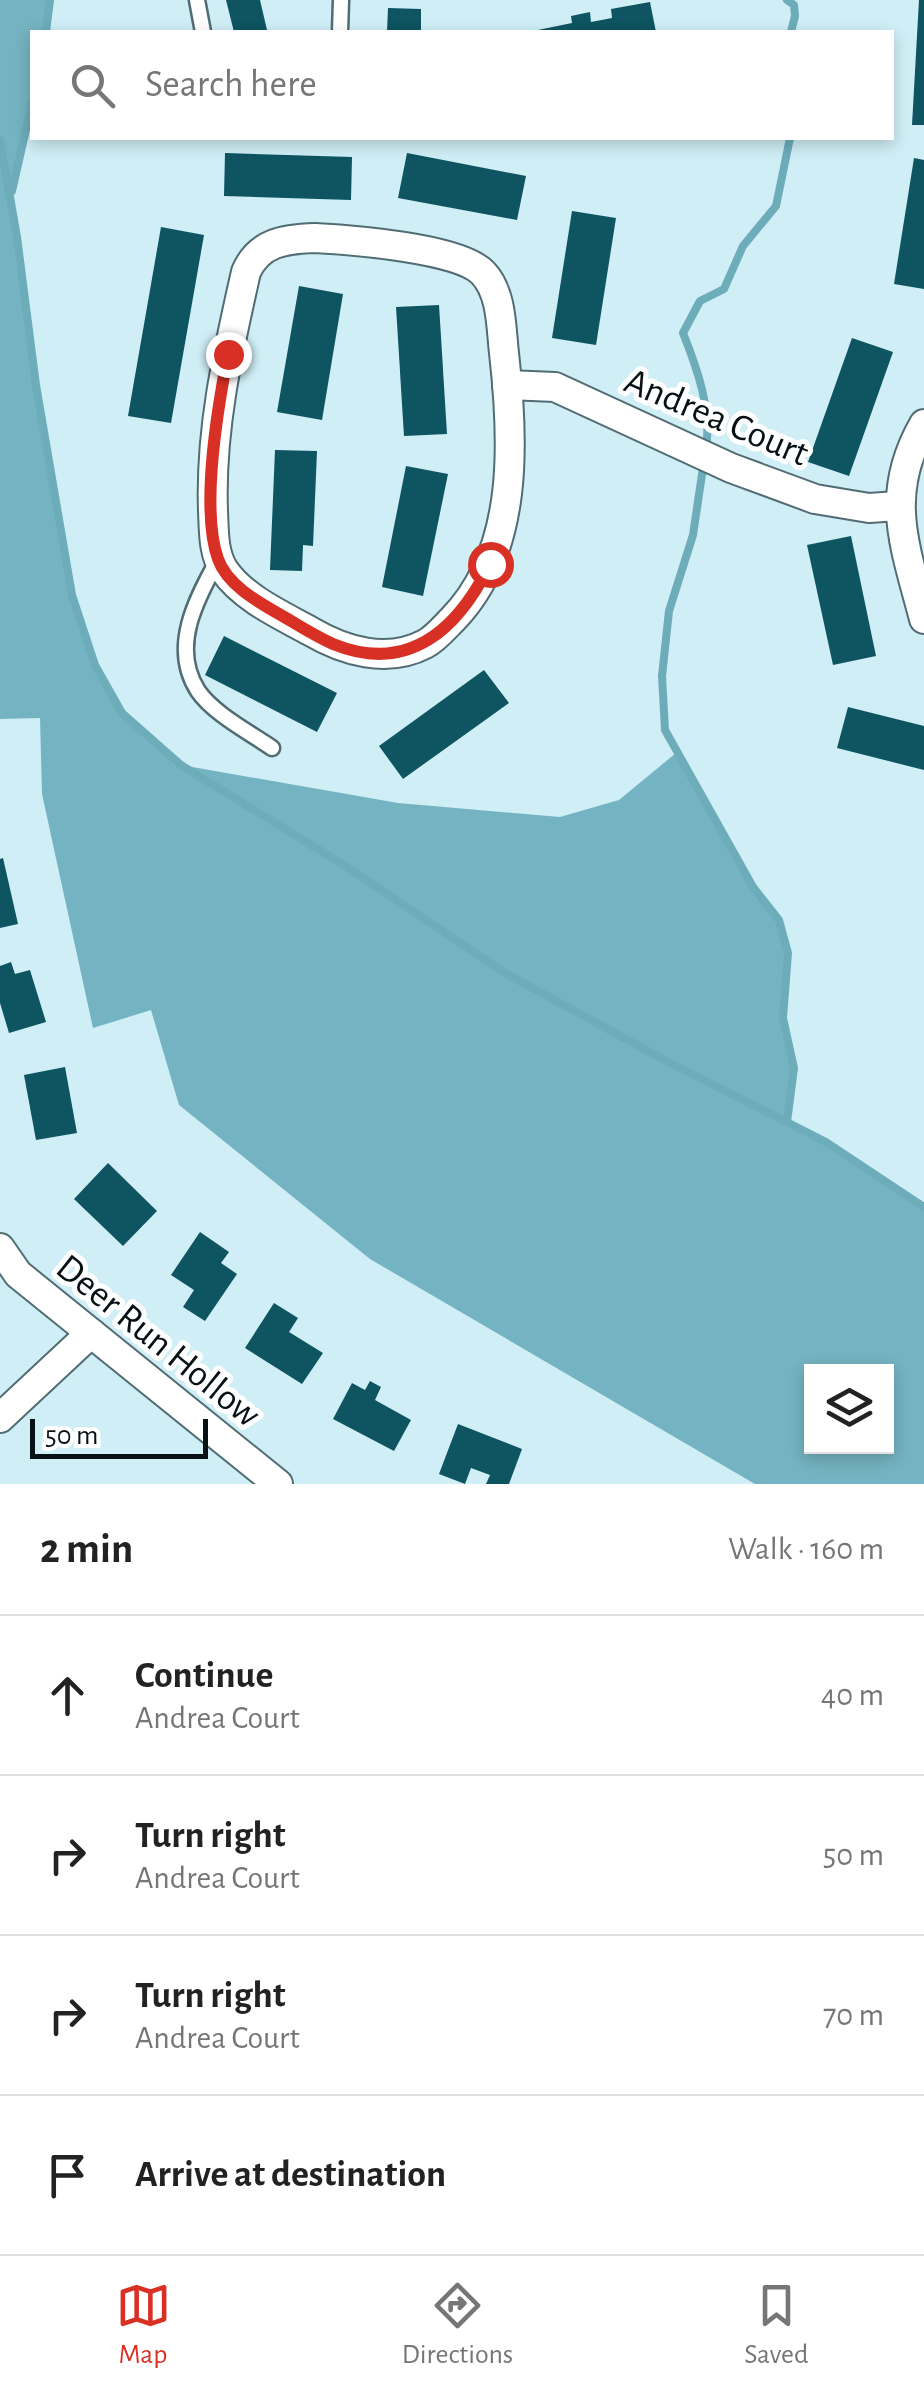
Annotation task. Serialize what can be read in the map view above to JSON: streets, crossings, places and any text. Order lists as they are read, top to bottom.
{
  "streets": {
    "street": ["Andrea Court", "Deer Run Hollow"]
  },
  "scale_bar": "50 m",
  "page": {
    "search": "Search here",
    "scale": "50 m",
    "heading": ["2 min", "Walk · 160 m"],
    "list": [
      ["Continue", "Andrea Court", "40 m"],
      ["Turn right", "Andrea Court", "50 m"],
      ["Turn right", "Andrea Court", "70 m"],
      "Arrive at destination"
    ],
    "nav": ["Map", "Directions", "Saved"]
  }
}
